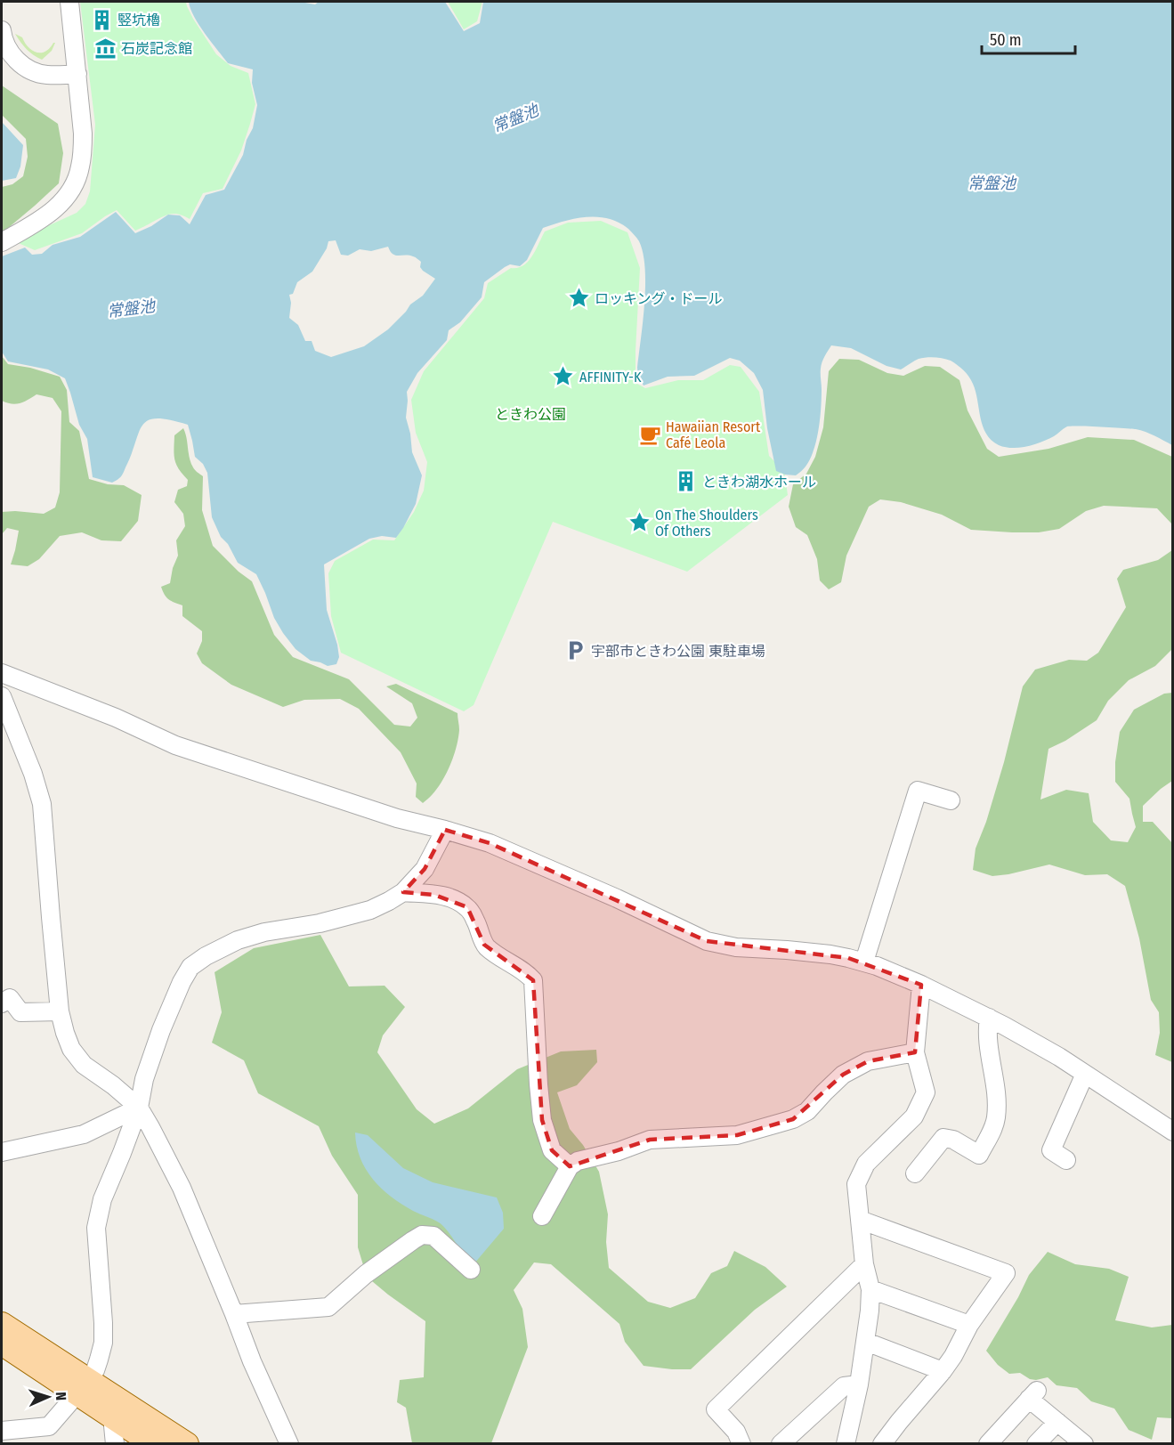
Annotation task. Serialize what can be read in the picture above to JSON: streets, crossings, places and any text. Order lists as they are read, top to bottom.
{
  "water": ["常盤池"],
  "parks": ["ときわ公園"],
  "places": {
    "building": ["竪坑櫓", "ときわ湖水ホール"],
    "museum": ["石炭記念館"],
    "place": ["ロッキング・ドール", "AFFINITY-K", "On The Shoulders Of Others"],
    "cafe": ["Hawaiian Resort Café Leola"],
    "parking": ["宇部市ときわ公園 東駐車場"]
  },
  "scale_bar": "50 m",
  "north": "right"
}
